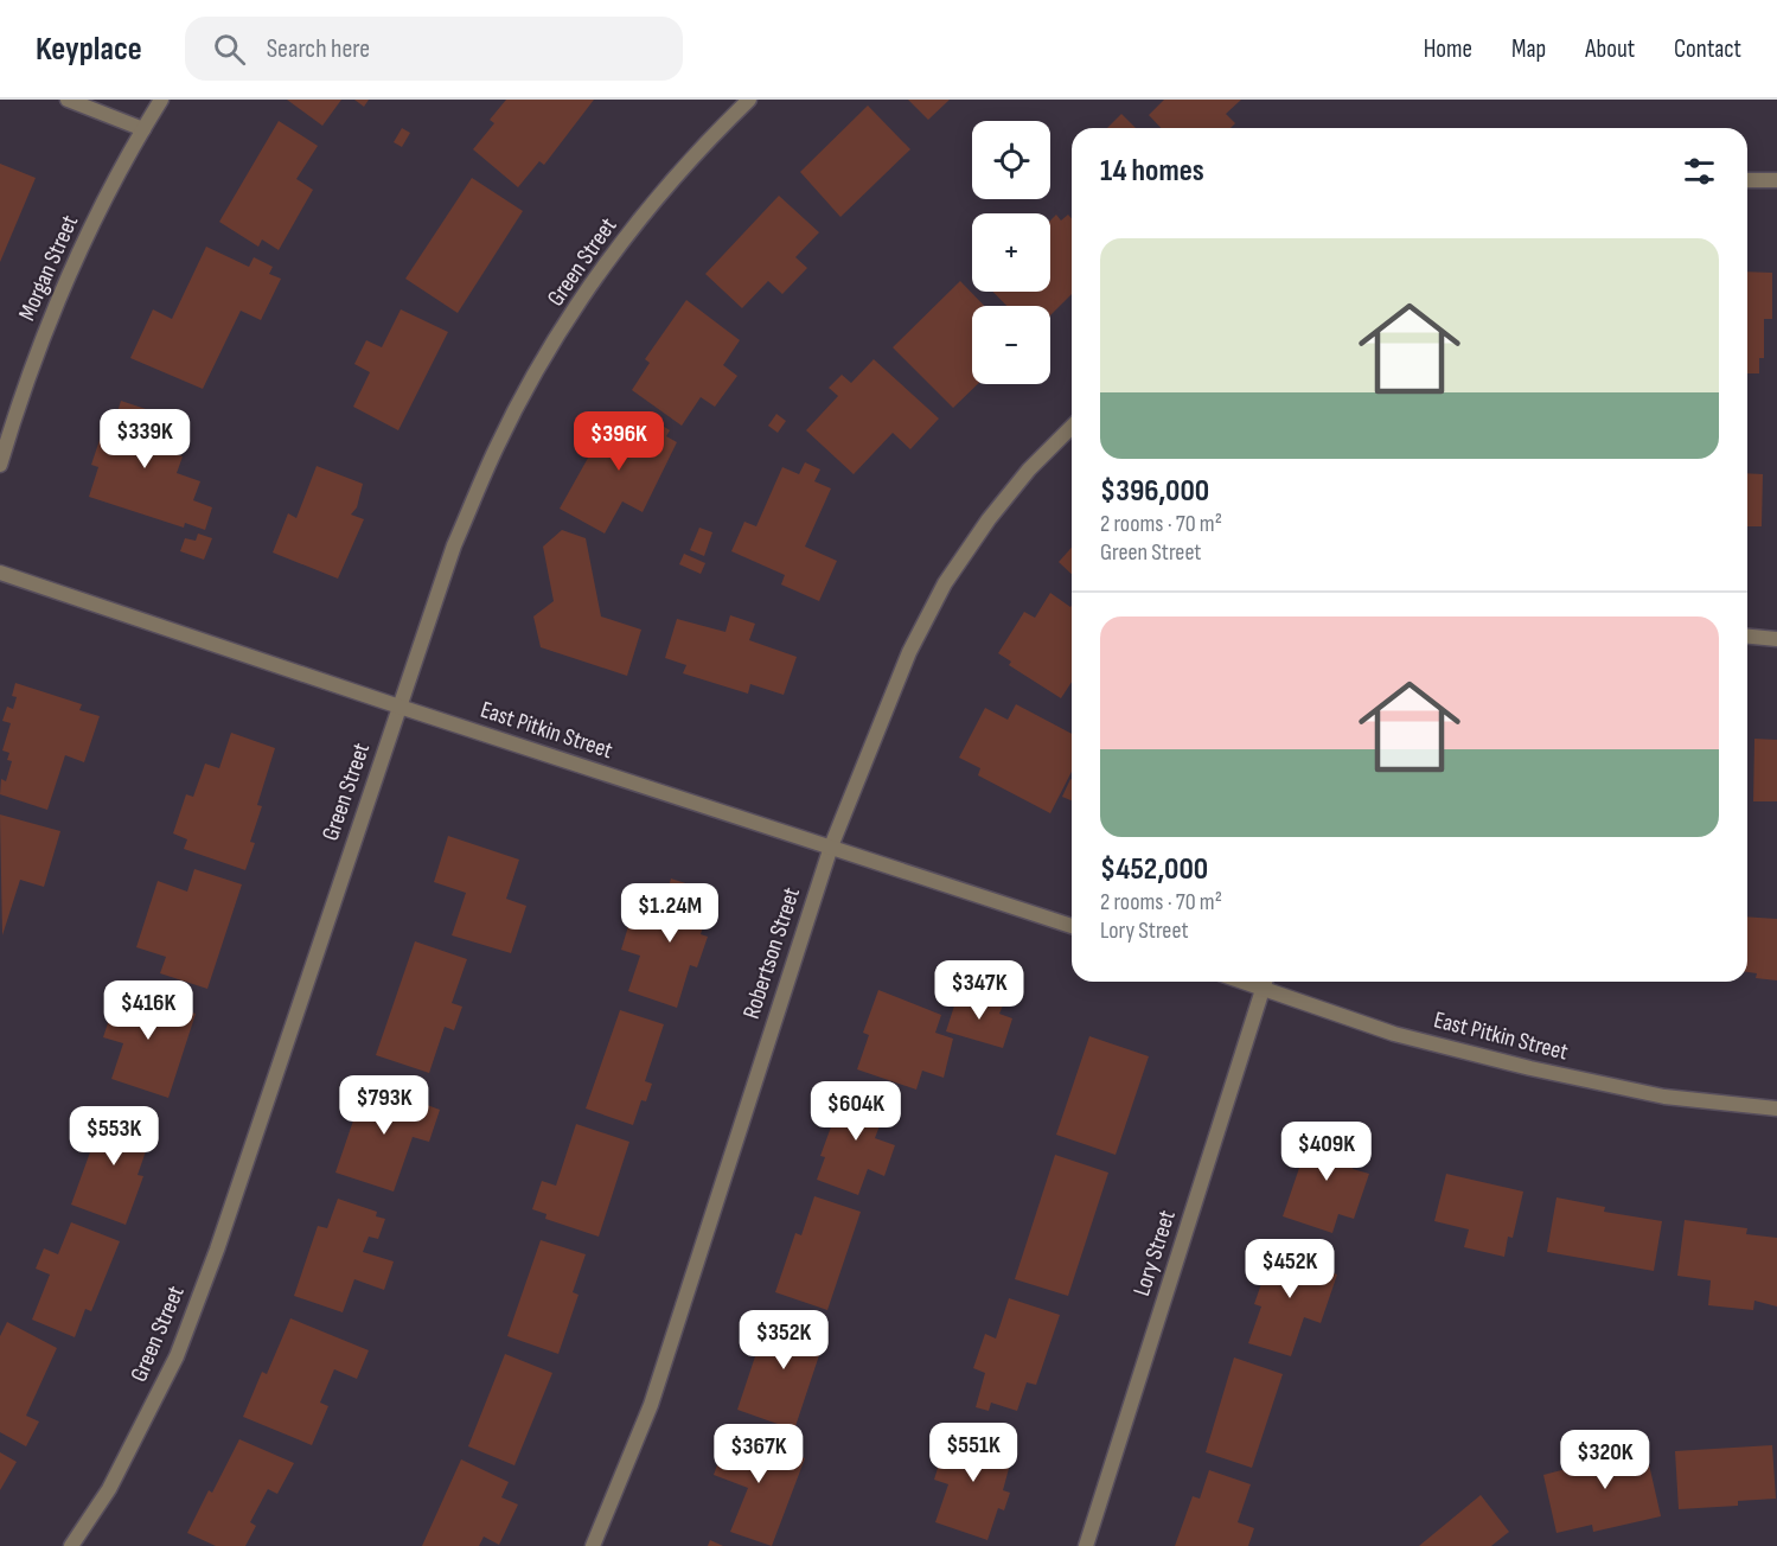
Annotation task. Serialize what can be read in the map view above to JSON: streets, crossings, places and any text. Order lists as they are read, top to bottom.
{
  "streets": {
    "street": [
      "Green Street",
      "Morgan Street",
      "East Pitkin Street",
      "Robertson Street",
      "Lory Street"
    ]
  },
  "crossings": [
    ["Green Street", "East Pitkin Street"],
    ["East Pitkin Street", "Robertson Street"],
    ["East Pitkin Street", "Lory Street"]
  ],
  "page": {
    "header": "Keyplace",
    "search": "Search here",
    "nav": [
      "Home",
      "Map",
      "About",
      "Contact"
    ],
    "map_buttons": ["+", "−"],
    "heading": "14 homes",
    "list": [
      {
        "name": "$396,000",
        "note": "2 rooms · 70 m² · Green Street"
      },
      {
        "name": "$452,000",
        "note": "2 rooms · 70 m² · Lory Street"
      }
    ],
    "price": [
      "$339K",
      "$396K",
      "$1.24M",
      "$347K",
      "$416K",
      "$793K",
      "$604K",
      "$553K",
      "$409K",
      "$452K",
      "$352K",
      "$551K",
      "$367K",
      "$320K"
    ]
  }
}
